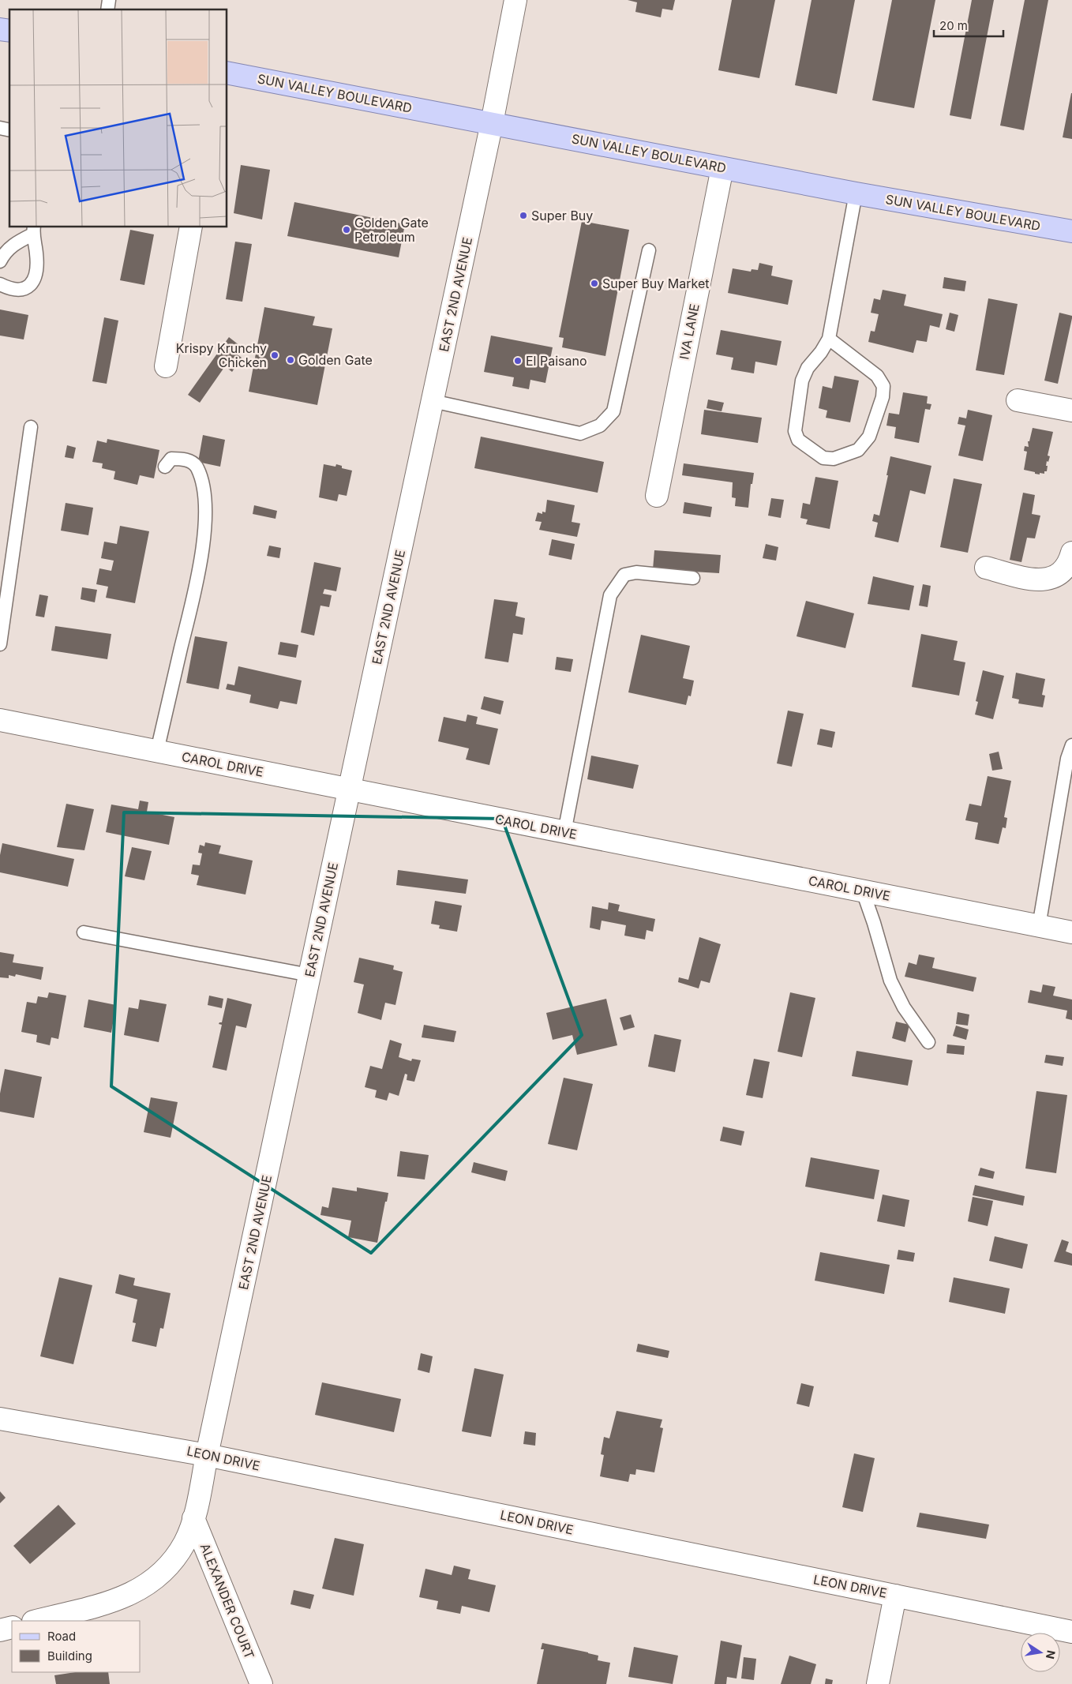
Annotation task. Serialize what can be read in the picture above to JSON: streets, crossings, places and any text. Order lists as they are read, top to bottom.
{
  "streets": {
    "main road": ["SUN VALLEY BOULEVARD"],
    "street": [
      "EAST 2ND AVENUE",
      "IVA LANE",
      "CAROL DRIVE",
      "LEON DRIVE",
      "ALEXANDER COURT"
    ]
  },
  "crossings": [
    ["SUN VALLEY BOULEVARD", "EAST 2ND AVENUE"],
    ["SUN VALLEY BOULEVARD", "IVA LANE"],
    ["EAST 2ND AVENUE", "CAROL DRIVE"],
    ["EAST 2ND AVENUE", "LEON DRIVE"],
    ["EAST 2ND AVENUE", "ALEXANDER COURT"]
  ],
  "places": [
    "Super Buy",
    "Golden Gate Petroleum",
    "Super Buy Market",
    "Krispy Krunchy Chicken",
    "Golden Gate",
    "El Paisano"
  ],
  "legend": ["Road", "Building"],
  "scale_bar": "20 m",
  "north": "right"
}
